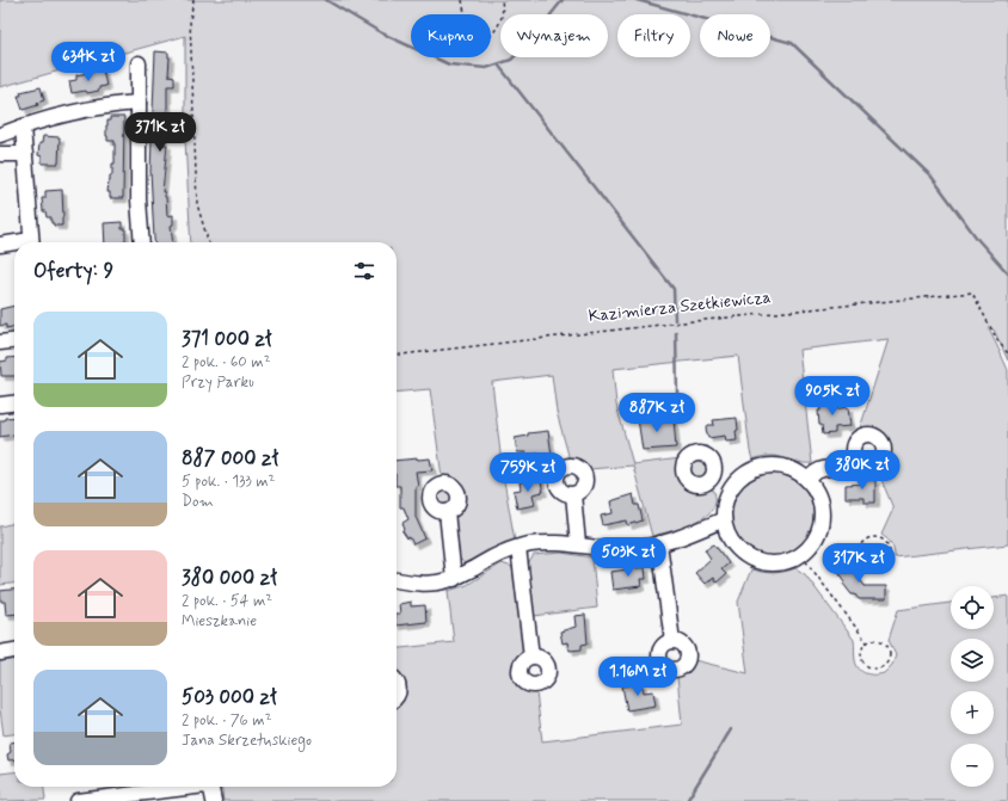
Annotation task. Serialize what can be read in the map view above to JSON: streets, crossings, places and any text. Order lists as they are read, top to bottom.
{
  "streets": {
    "path": ["Kazimierza Szetkiewicza"]
  },
  "page": {
    "chip": [
      "Kupno",
      "Wynajem",
      "Filtry",
      "Nowe"
    ],
    "price": [
      "634K zł",
      "371K zł",
      "905K zł",
      "887K zł",
      "380K zł",
      "759K zł",
      "503K zł",
      "317K zł",
      "1.16M zł"
    ],
    "heading": "Oferty: 9",
    "list": [
      {
        "name": "371 000 zł",
        "note": "2 pok. · 60 m² · Przy Parku"
      },
      {
        "name": "887 000 zł",
        "note": "5 pok. · 133 m² · Dom"
      },
      {
        "name": "380 000 zł",
        "note": "2 pok. · 54 m² · Mieszkanie"
      },
      {
        "name": "503 000 zł",
        "note": "2 pok. · 76 m² · Jana Skrzetuskiego"
      }
    ],
    "map_buttons": ["+", "−"]
  }
}
